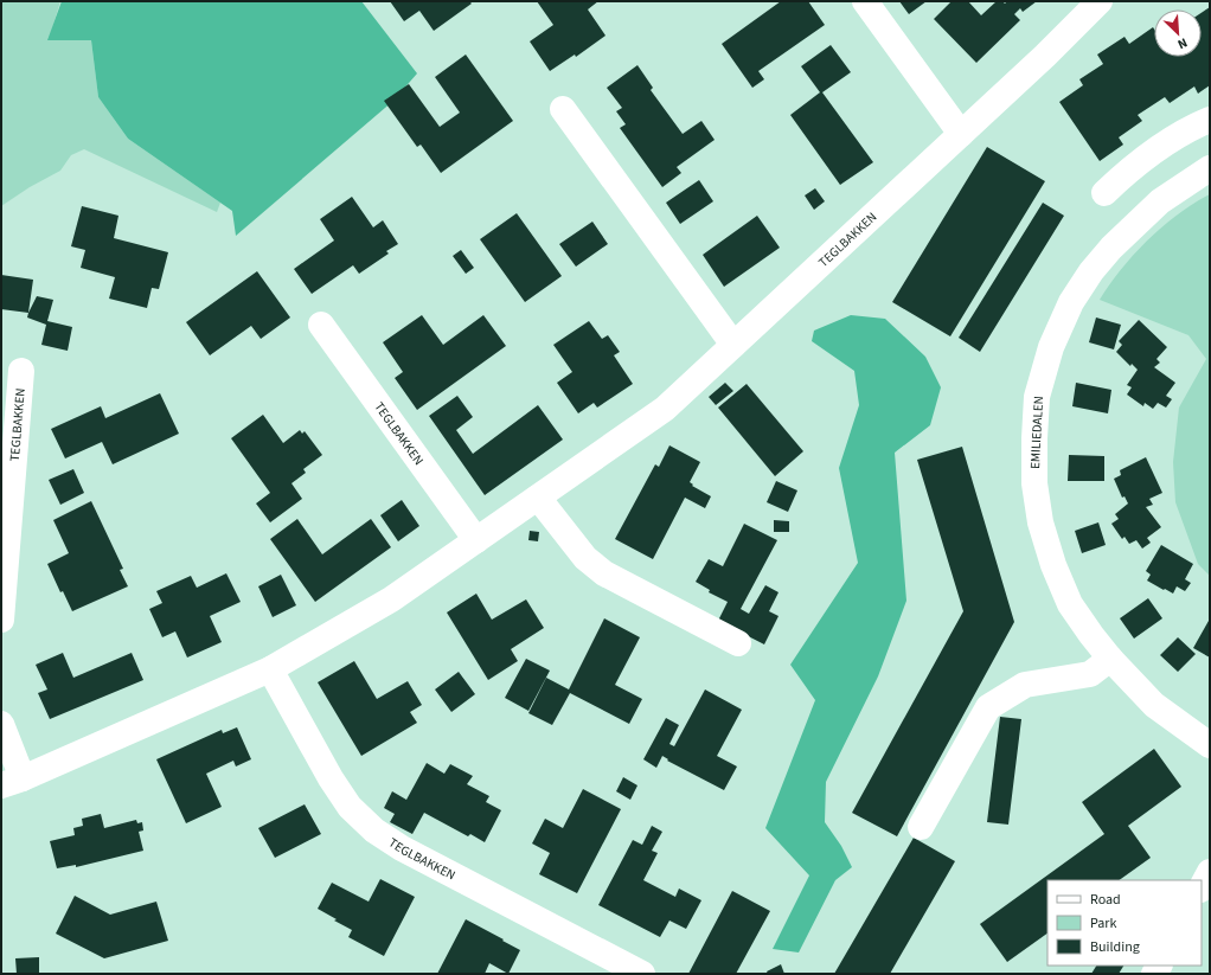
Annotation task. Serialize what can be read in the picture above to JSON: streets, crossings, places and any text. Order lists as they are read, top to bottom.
{
  "streets": {
    "street": ["TEGLBAKKEN", "EMILIEDALEN"]
  },
  "legend": ["Road", "Park", "Building"],
  "north": "bottom right"
}
